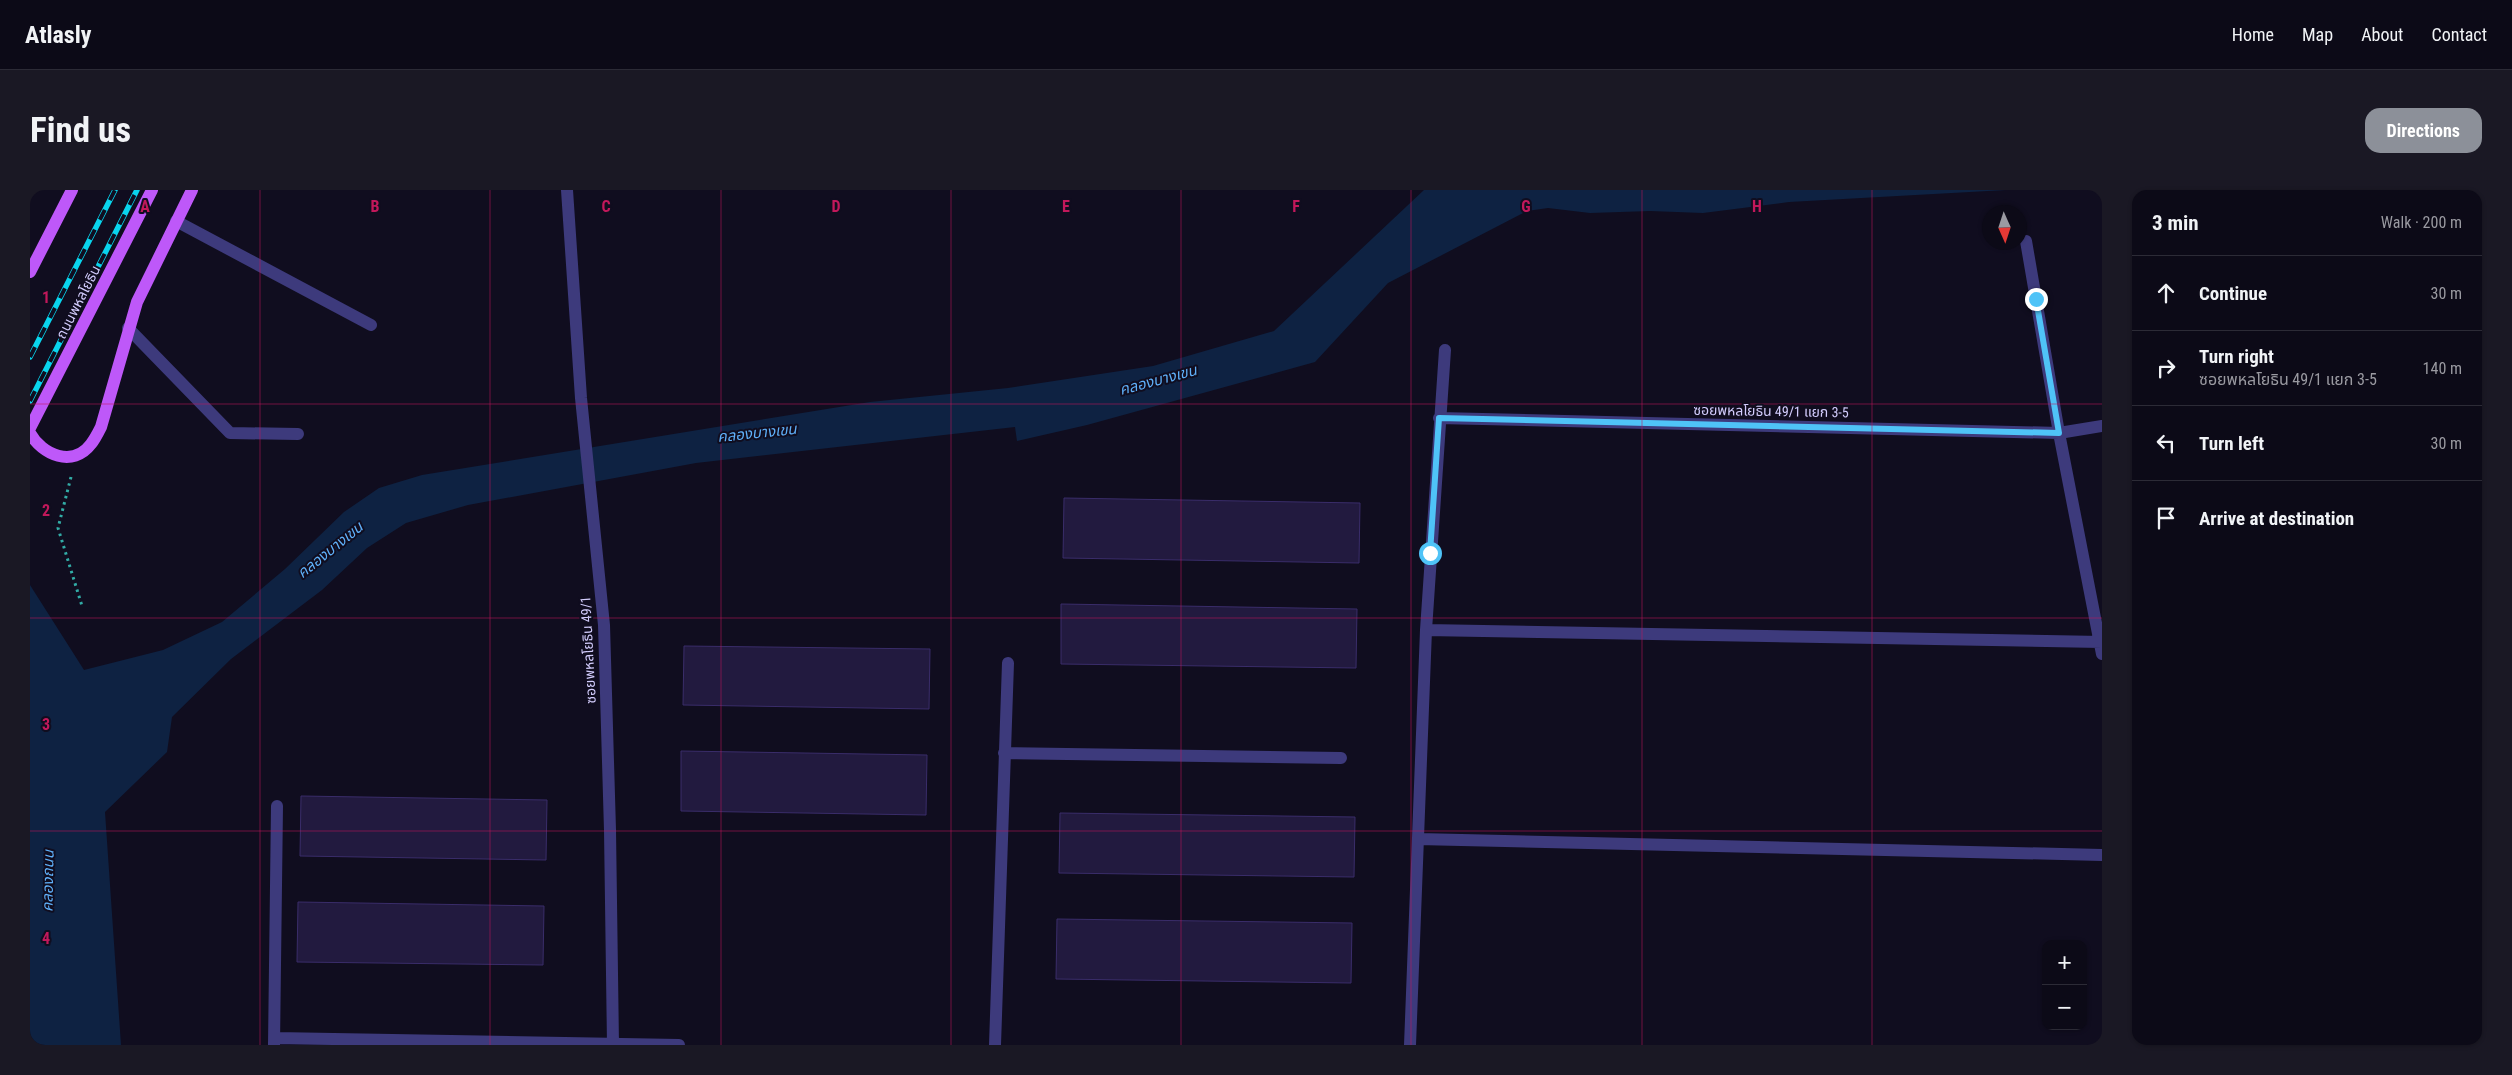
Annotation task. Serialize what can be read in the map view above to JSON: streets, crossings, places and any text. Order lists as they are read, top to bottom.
{
  "streets": {
    "main road": ["ถนนพหลโยธิน"],
    "street": ["ซอยพหลโยธิน 49/1 แยก 3-5", "ซอยพหลโยธิน 49/1"]
  },
  "water": ["คลองบางเขน", "คลองถนน"],
  "north": "bottom",
  "page": {
    "header": "Atlasly",
    "nav": [
      "Home",
      "Map",
      "About",
      "Contact"
    ],
    "buttons": "Directions",
    "title": "Find us",
    "heading": ["3 min", "Walk · 200 m"],
    "list": [
      ["Continue", "30 m"],
      ["Turn right", "ซอยพหลโยธิน 49/1 แยก 3-5", "140 m"],
      ["Turn left", "30 m"],
      "Arrive at destination"
    ],
    "map_buttons": ["+", "−"]
  },
  "grid": {
    "columns": [
      "A",
      "B",
      "C",
      "D",
      "E",
      "F",
      "G",
      "H"
    ],
    "rows": [
      "1",
      "2",
      "3",
      "4"
    ]
  }
}
